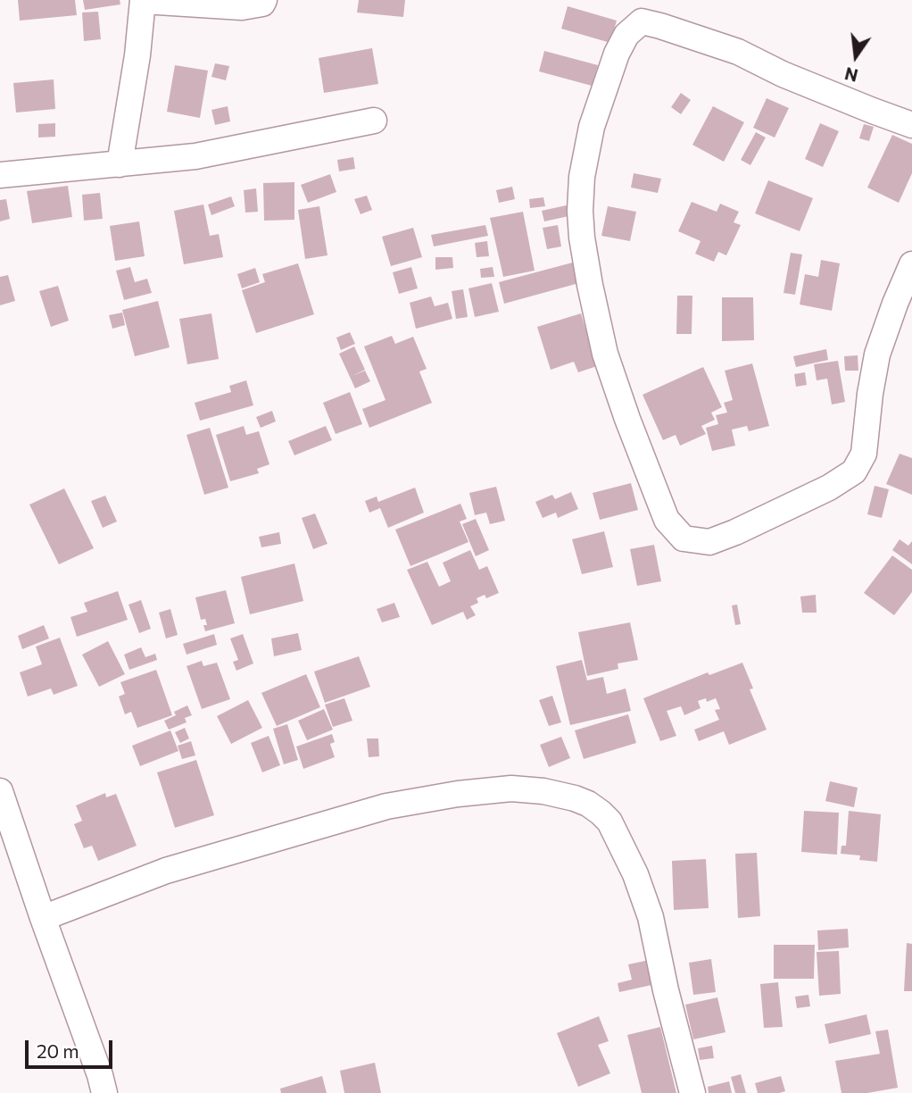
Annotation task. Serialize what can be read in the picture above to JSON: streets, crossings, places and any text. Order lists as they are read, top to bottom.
{
  "scale_bar": "20 m",
  "north": "bottom"
}
